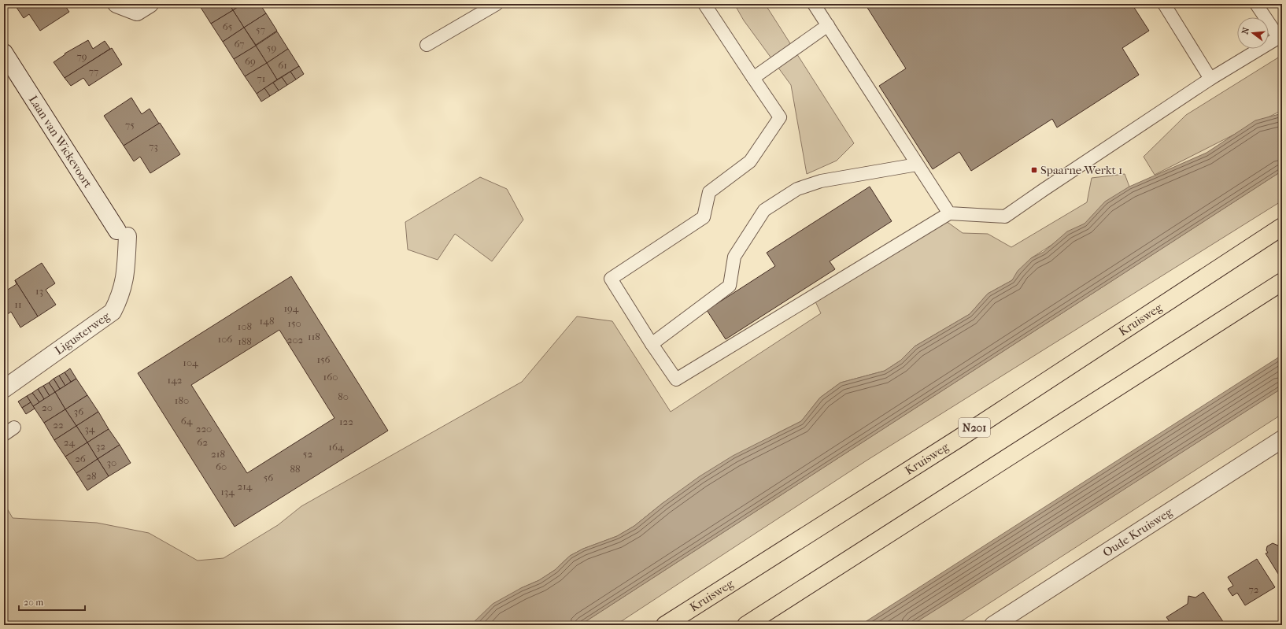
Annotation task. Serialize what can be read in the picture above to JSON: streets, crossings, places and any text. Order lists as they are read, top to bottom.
{
  "streets": {
    "highway": ["Kruisweg", "N201"],
    "street": ["Laan van Wickevoort", "Ligusterweg", "Oude Kruisweg"]
  },
  "crossings": [
    ["Laan van Wickevoort", "Ligusterweg"]
  ],
  "places": {
    "transit": ["Spaarne Werkt 1"]
  },
  "house_numbers": [
    "65",
    "57",
    "67",
    "59",
    "79",
    "69",
    "61",
    "77",
    "71",
    "75",
    "73",
    "13",
    "11",
    "194",
    "148",
    "150",
    "108",
    "118",
    "106",
    "202",
    "188",
    "156",
    "104",
    "160",
    "142",
    "80",
    "180",
    "20",
    "36",
    "64",
    "122",
    "22",
    "34",
    "220",
    "24",
    "62",
    "32",
    "164",
    "218",
    "52",
    "26",
    "30",
    "60",
    "88",
    "28",
    "56",
    "214",
    "134",
    "72"
  ],
  "scale_bar": "20 m",
  "north": "left"
}
